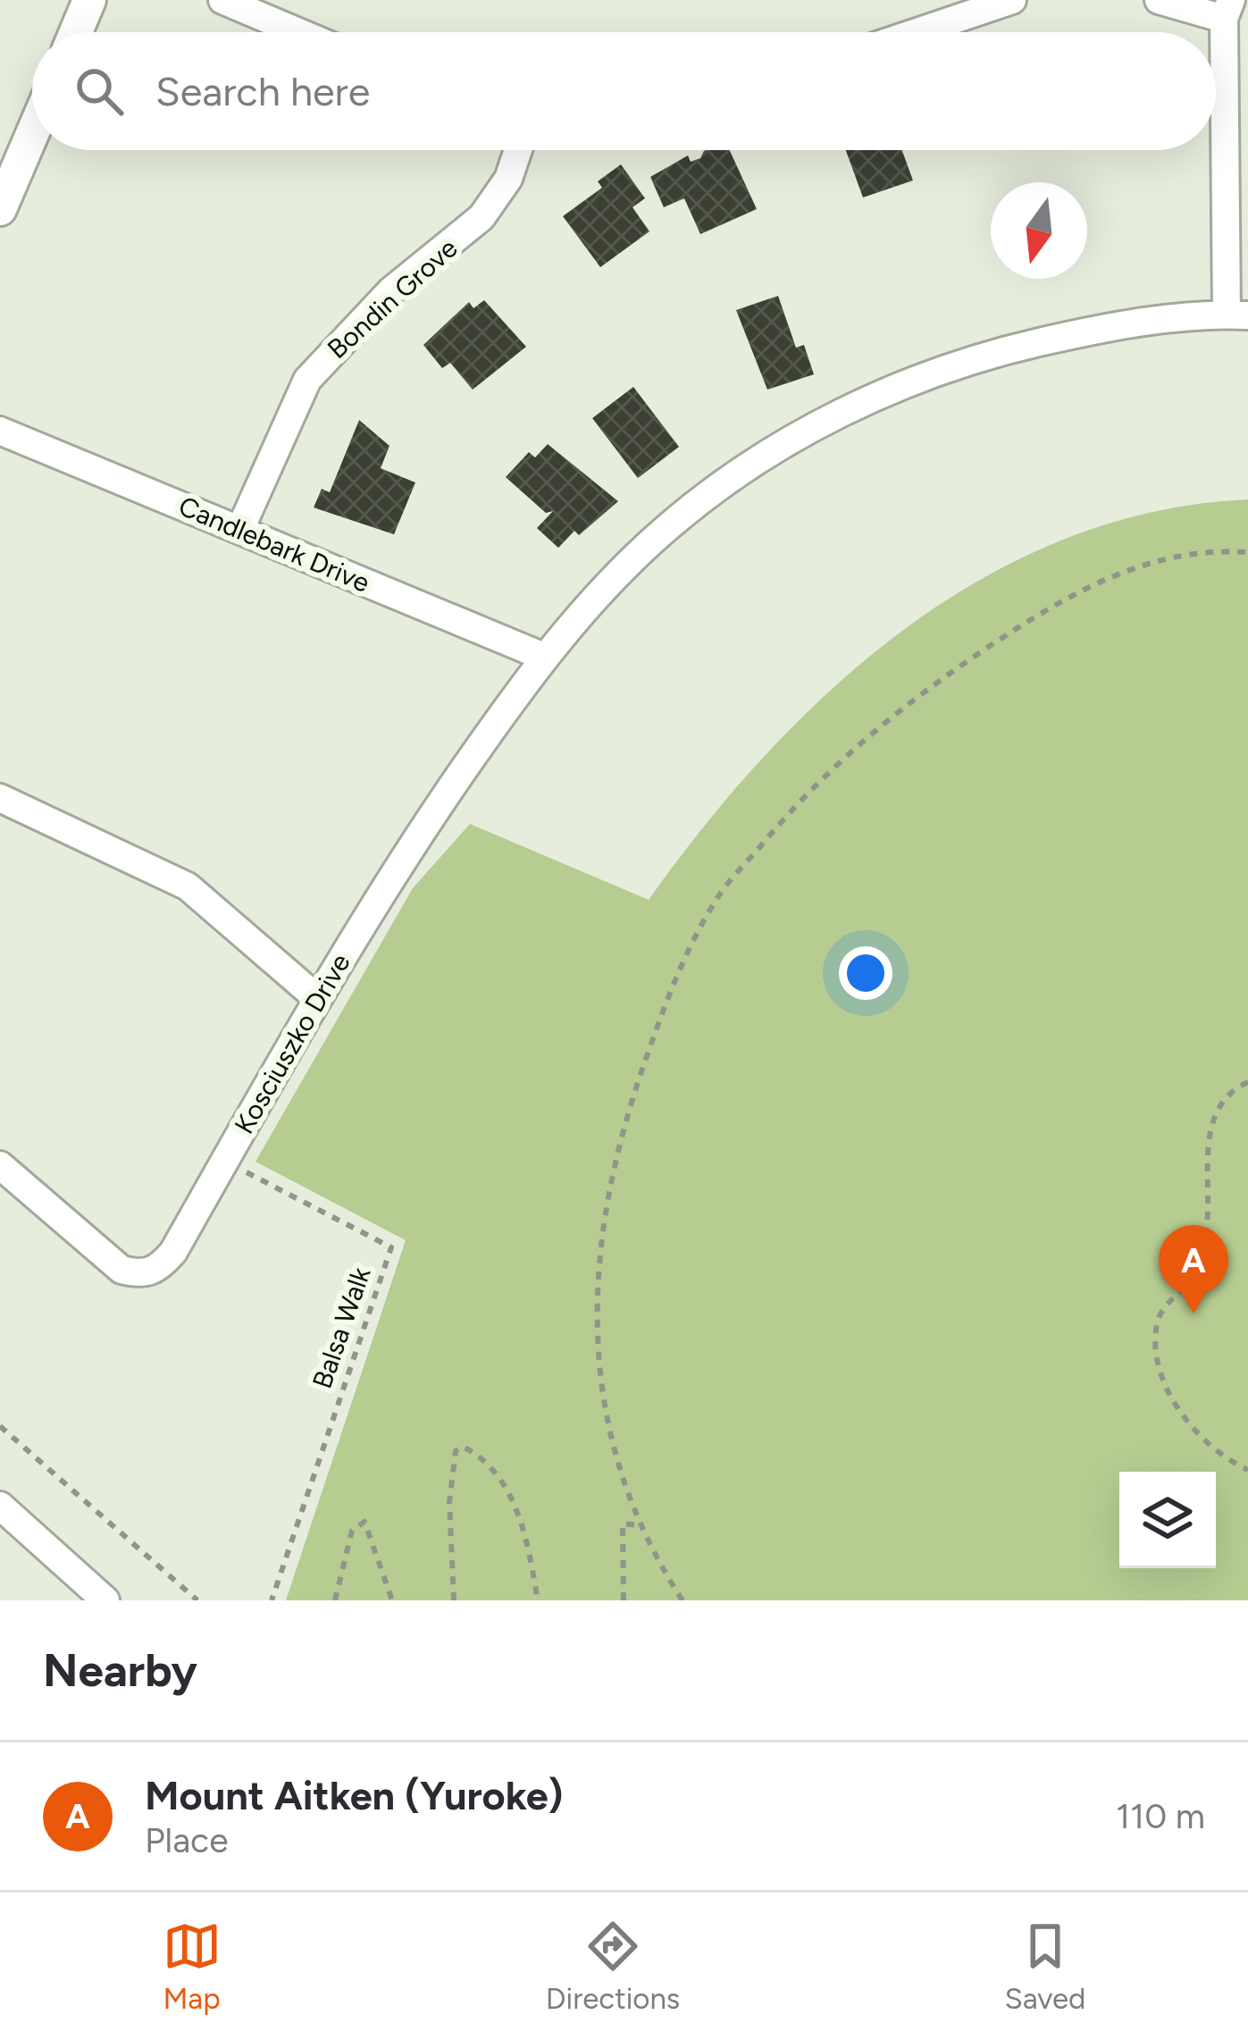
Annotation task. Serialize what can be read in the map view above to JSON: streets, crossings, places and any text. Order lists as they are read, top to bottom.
{
  "streets": {
    "street": ["Bondin Grove", "Candlebark Drive", "Kosciuszko Drive"],
    "path": ["Balsa Walk"]
  },
  "crossings": [
    ["Bondin Grove", "Candlebark Drive"],
    ["Candlebark Drive", "Kosciuszko Drive"],
    ["Kosciuszko Drive", "Balsa Walk"]
  ],
  "north": "bottom",
  "page": {
    "search": "Search here",
    "pins": "A",
    "heading": "Nearby",
    "list": [
      {
        "mark": "A",
        "name": "Mount Aitken (Yuroke)",
        "note": "Place",
        "value": "110 m"
      }
    ],
    "nav": ["Map", "Directions", "Saved"]
  }
}
